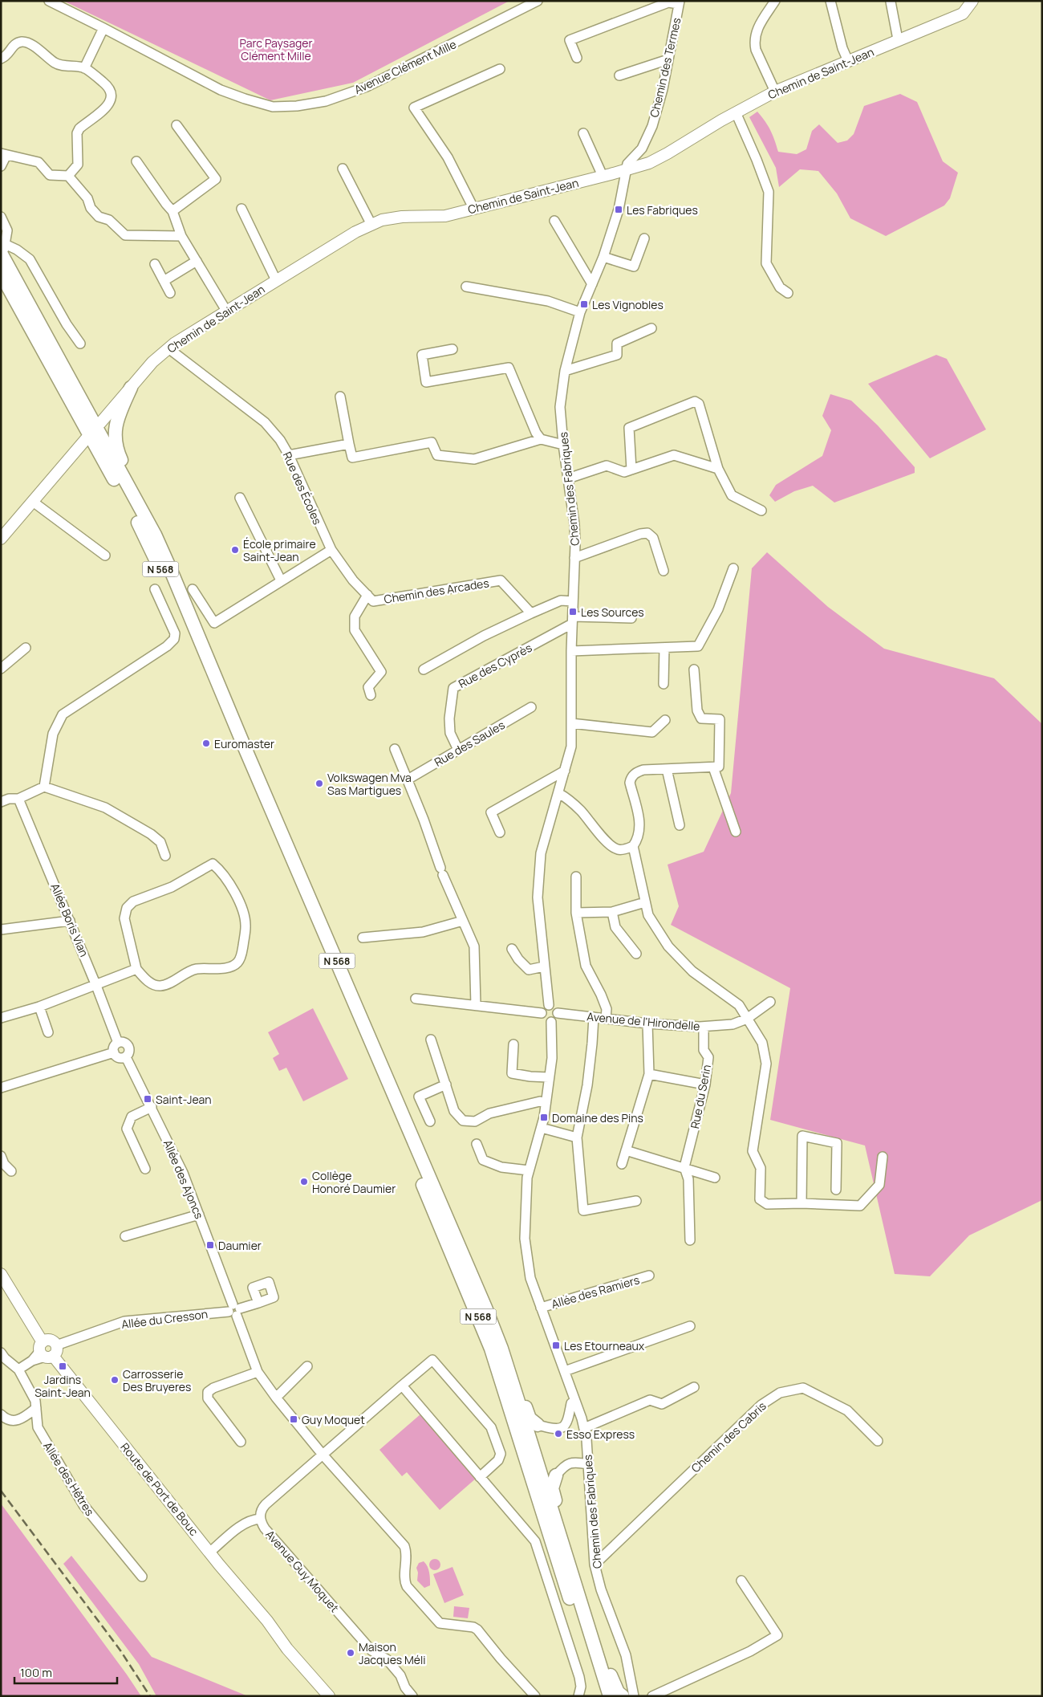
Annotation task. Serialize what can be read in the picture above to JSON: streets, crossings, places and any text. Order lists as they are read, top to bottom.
{
  "streets": {
    "highway": ["N 568"],
    "main road": ["Chemin de Saint-Jean", "Route de Port de Bouc"],
    "street": [
      "Avenue Clément Mille",
      "Chemin des Termes",
      "Rue des Écoles",
      "Chemin des Fabriques",
      "Chemin des Arcades",
      "Rue des Cyprès",
      "Rue des Saules",
      "Allée Boris Vian",
      "Avenue de l'Hirondelle",
      "Rue du Serin",
      "Allée des Ajoncs",
      "Allée des Ramiers",
      "Allée du Cresson",
      "Chemin des Cabris",
      "Allée des Hêtres",
      "Avenue Guy Moquet"
    ]
  },
  "crossings": [
    ["Chemin des Termes", "Chemin de Saint-Jean"],
    ["Chemin des Termes", "Chemin des Fabriques"],
    ["Chemin de Saint-Jean", "Rue des Écoles"],
    ["Chemin de Saint-Jean", "Chemin des Fabriques"],
    ["Rue des Écoles", "Chemin des Arcades"],
    ["Chemin des Fabriques", "Rue des Cyprès"],
    ["Chemin des Fabriques", "Avenue de l'Hirondelle"],
    ["Chemin des Fabriques", "Allée des Ramiers"],
    ["Chemin des Fabriques", "Chemin des Cabris"],
    ["Rue des Cyprès", "Rue des Saules"],
    ["Allée Boris Vian", "Allée des Ajoncs"],
    ["Avenue de l'Hirondelle", "Rue du Serin"],
    ["Allée des Ajoncs", "Allée du Cresson"],
    ["Allée des Ajoncs", "Avenue Guy Moquet"],
    ["Allée du Cresson", "Route de Port de Bouc"]
  ],
  "parks": ["Parc Paysager Clément Mille"],
  "places": {
    "transit": [
      "Les Fabriques",
      "Les Vignobles",
      "Les Sources",
      "Saint-Jean",
      "Domaine des Pins",
      "Daumier",
      "Les Etourneaux",
      "Jardins Saint-Jean",
      "Guy Moquet"
    ],
    "other": [
      "École primaire Saint-Jean",
      "Euromaster",
      "Volkswagen Mva Sas Martigues",
      "Collège Honoré Daumier",
      "Carrosserie Des Bruyeres",
      "Esso Express",
      "Maison Jacques Méli"
    ]
  },
  "scale_bar": "100 m"
}
